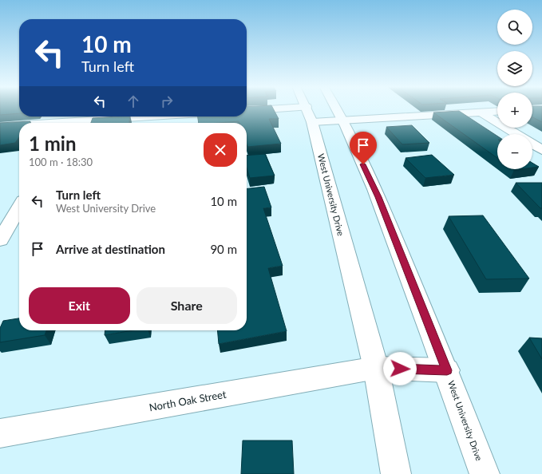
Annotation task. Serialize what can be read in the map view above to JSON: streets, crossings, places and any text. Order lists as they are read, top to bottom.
{
  "streets": {
    "main road": ["West University Drive", "North Oak Street"]
  },
  "crossings": [
    ["West University Drive", "North Oak Street"]
  ],
  "page": {
    "map_buttons": ["+", "−"],
    "turn": ["10 m", "Turn left"],
    "heading": ["1 min", "100 m · 18:30"],
    "list": [
      {
        "name": "Turn left",
        "note": "West University Drive",
        "value": "10 m"
      },
      {
        "name": "Arrive at destination",
        "value": "90 m"
      }
    ],
    "buttons": ["Exit", "Share"]
  }
}
